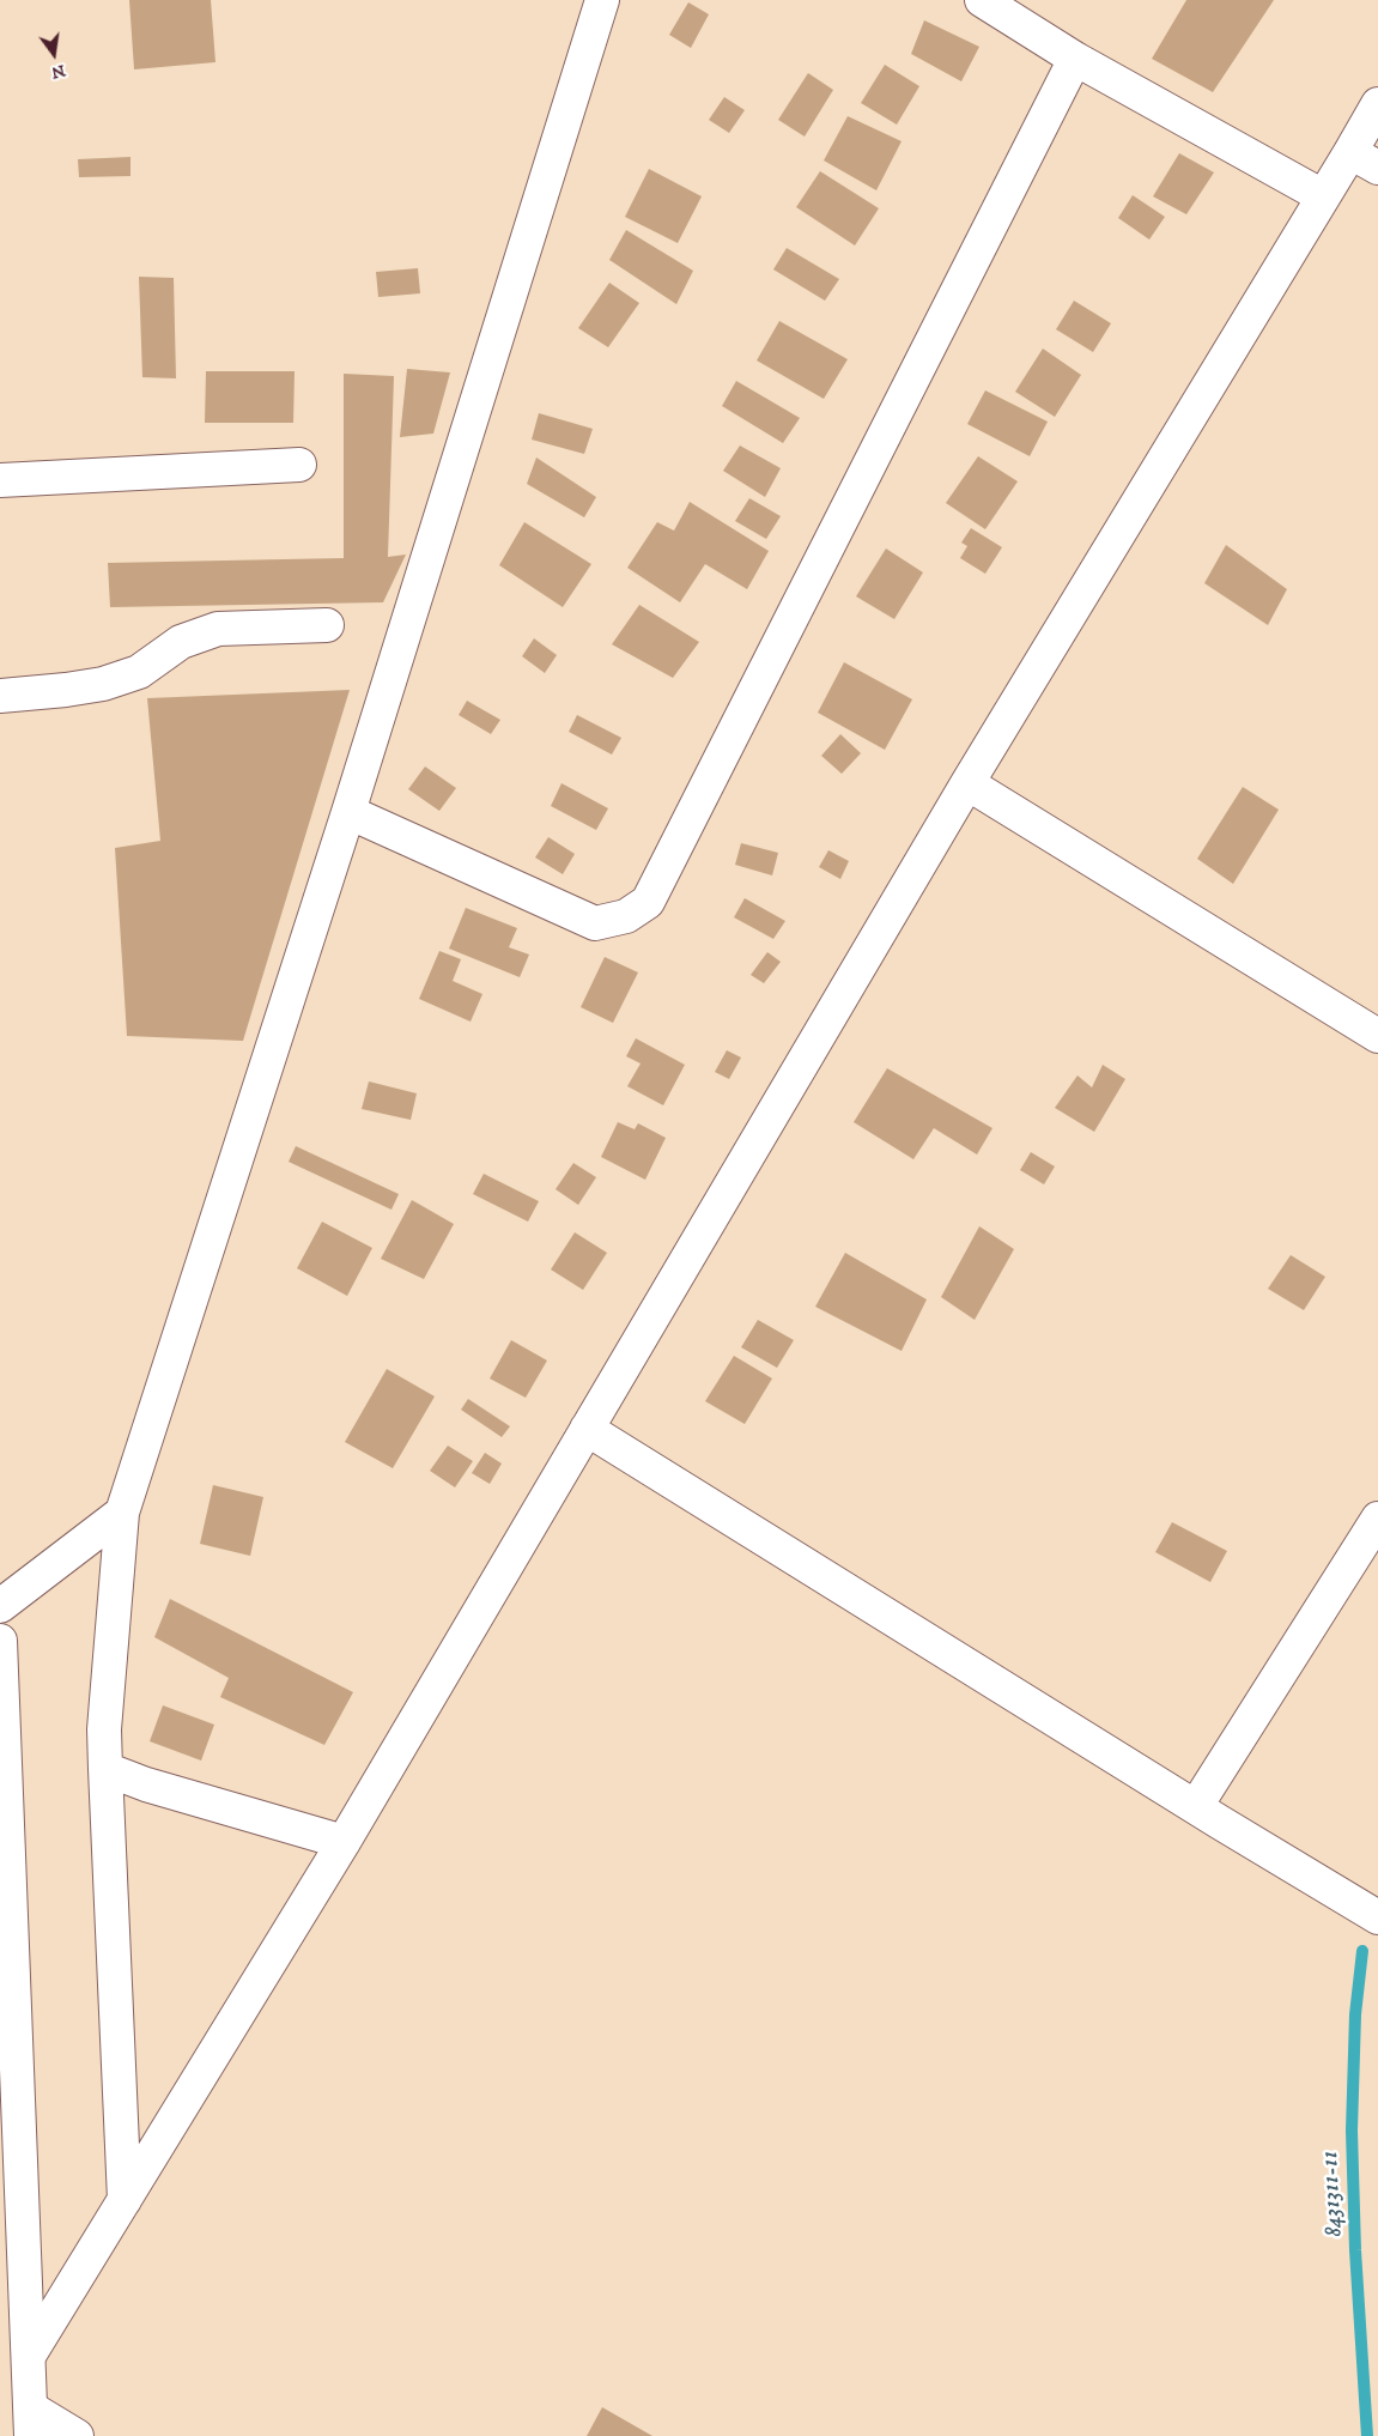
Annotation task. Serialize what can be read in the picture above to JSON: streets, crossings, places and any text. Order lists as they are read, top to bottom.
{
  "water": ["8431311-11"],
  "north": "bottom"
}
